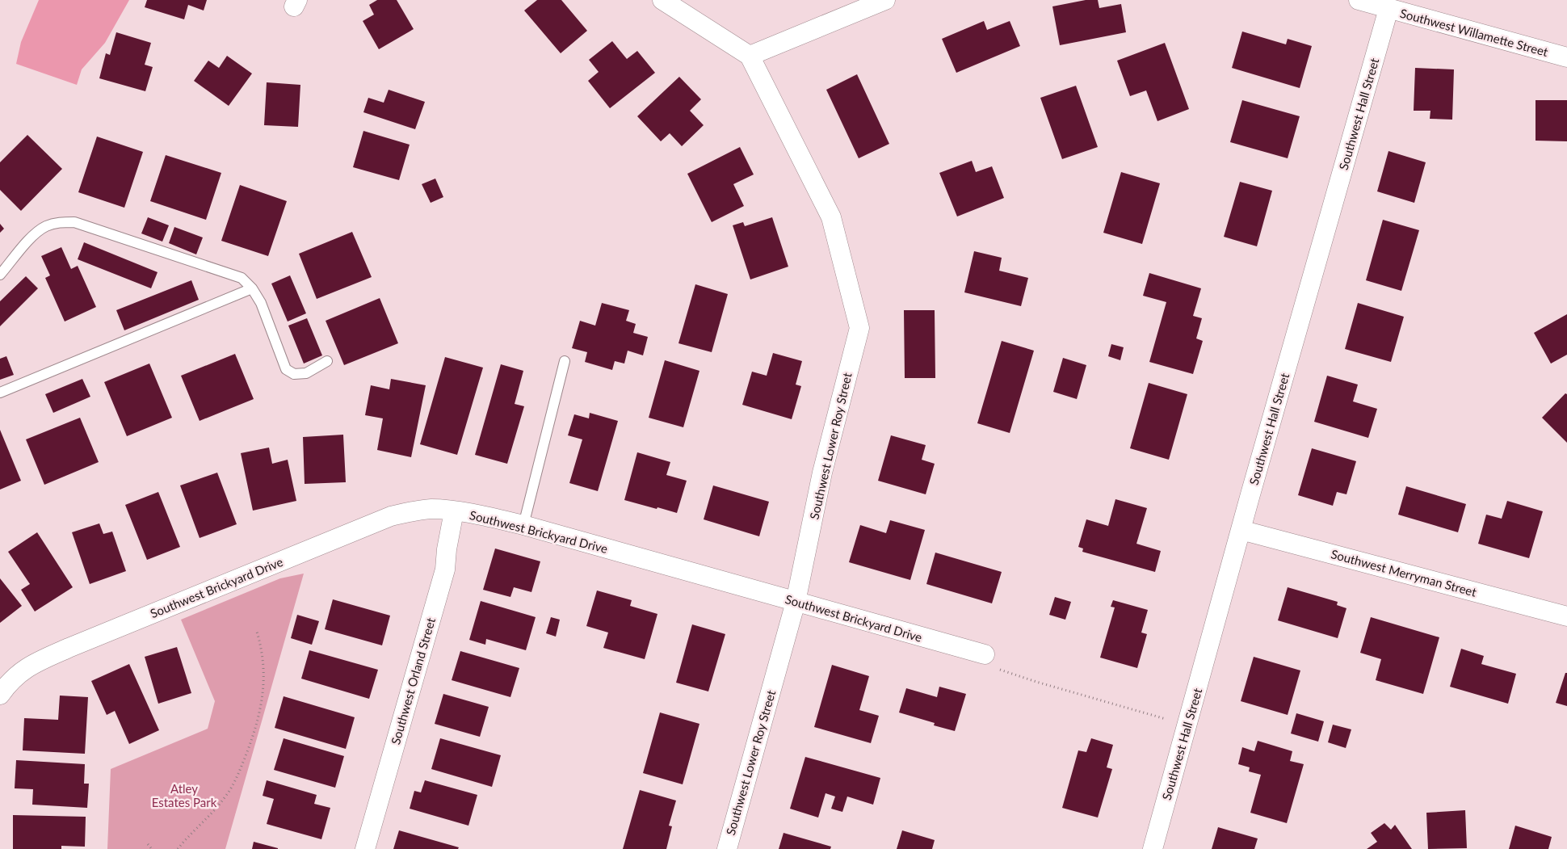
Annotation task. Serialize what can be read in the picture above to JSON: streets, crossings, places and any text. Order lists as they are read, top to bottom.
{
  "streets": {
    "street": [
      "Southwest Willamette Street",
      "Southwest Hall Street",
      "Southwest Lower Roy Street",
      "Southwest Brickyard Drive",
      "Southwest Merryman Street",
      "Southwest Orland Street"
    ]
  },
  "crossings": [
    ["Southwest Willamette Street", "Southwest Hall Street"],
    ["Southwest Hall Street", "Southwest Merryman Street"],
    ["Southwest Lower Roy Street", "Southwest Brickyard Drive"],
    ["Southwest Brickyard Drive", "Southwest Orland Street"]
  ],
  "parks": ["Atley Estates Park"]
}
